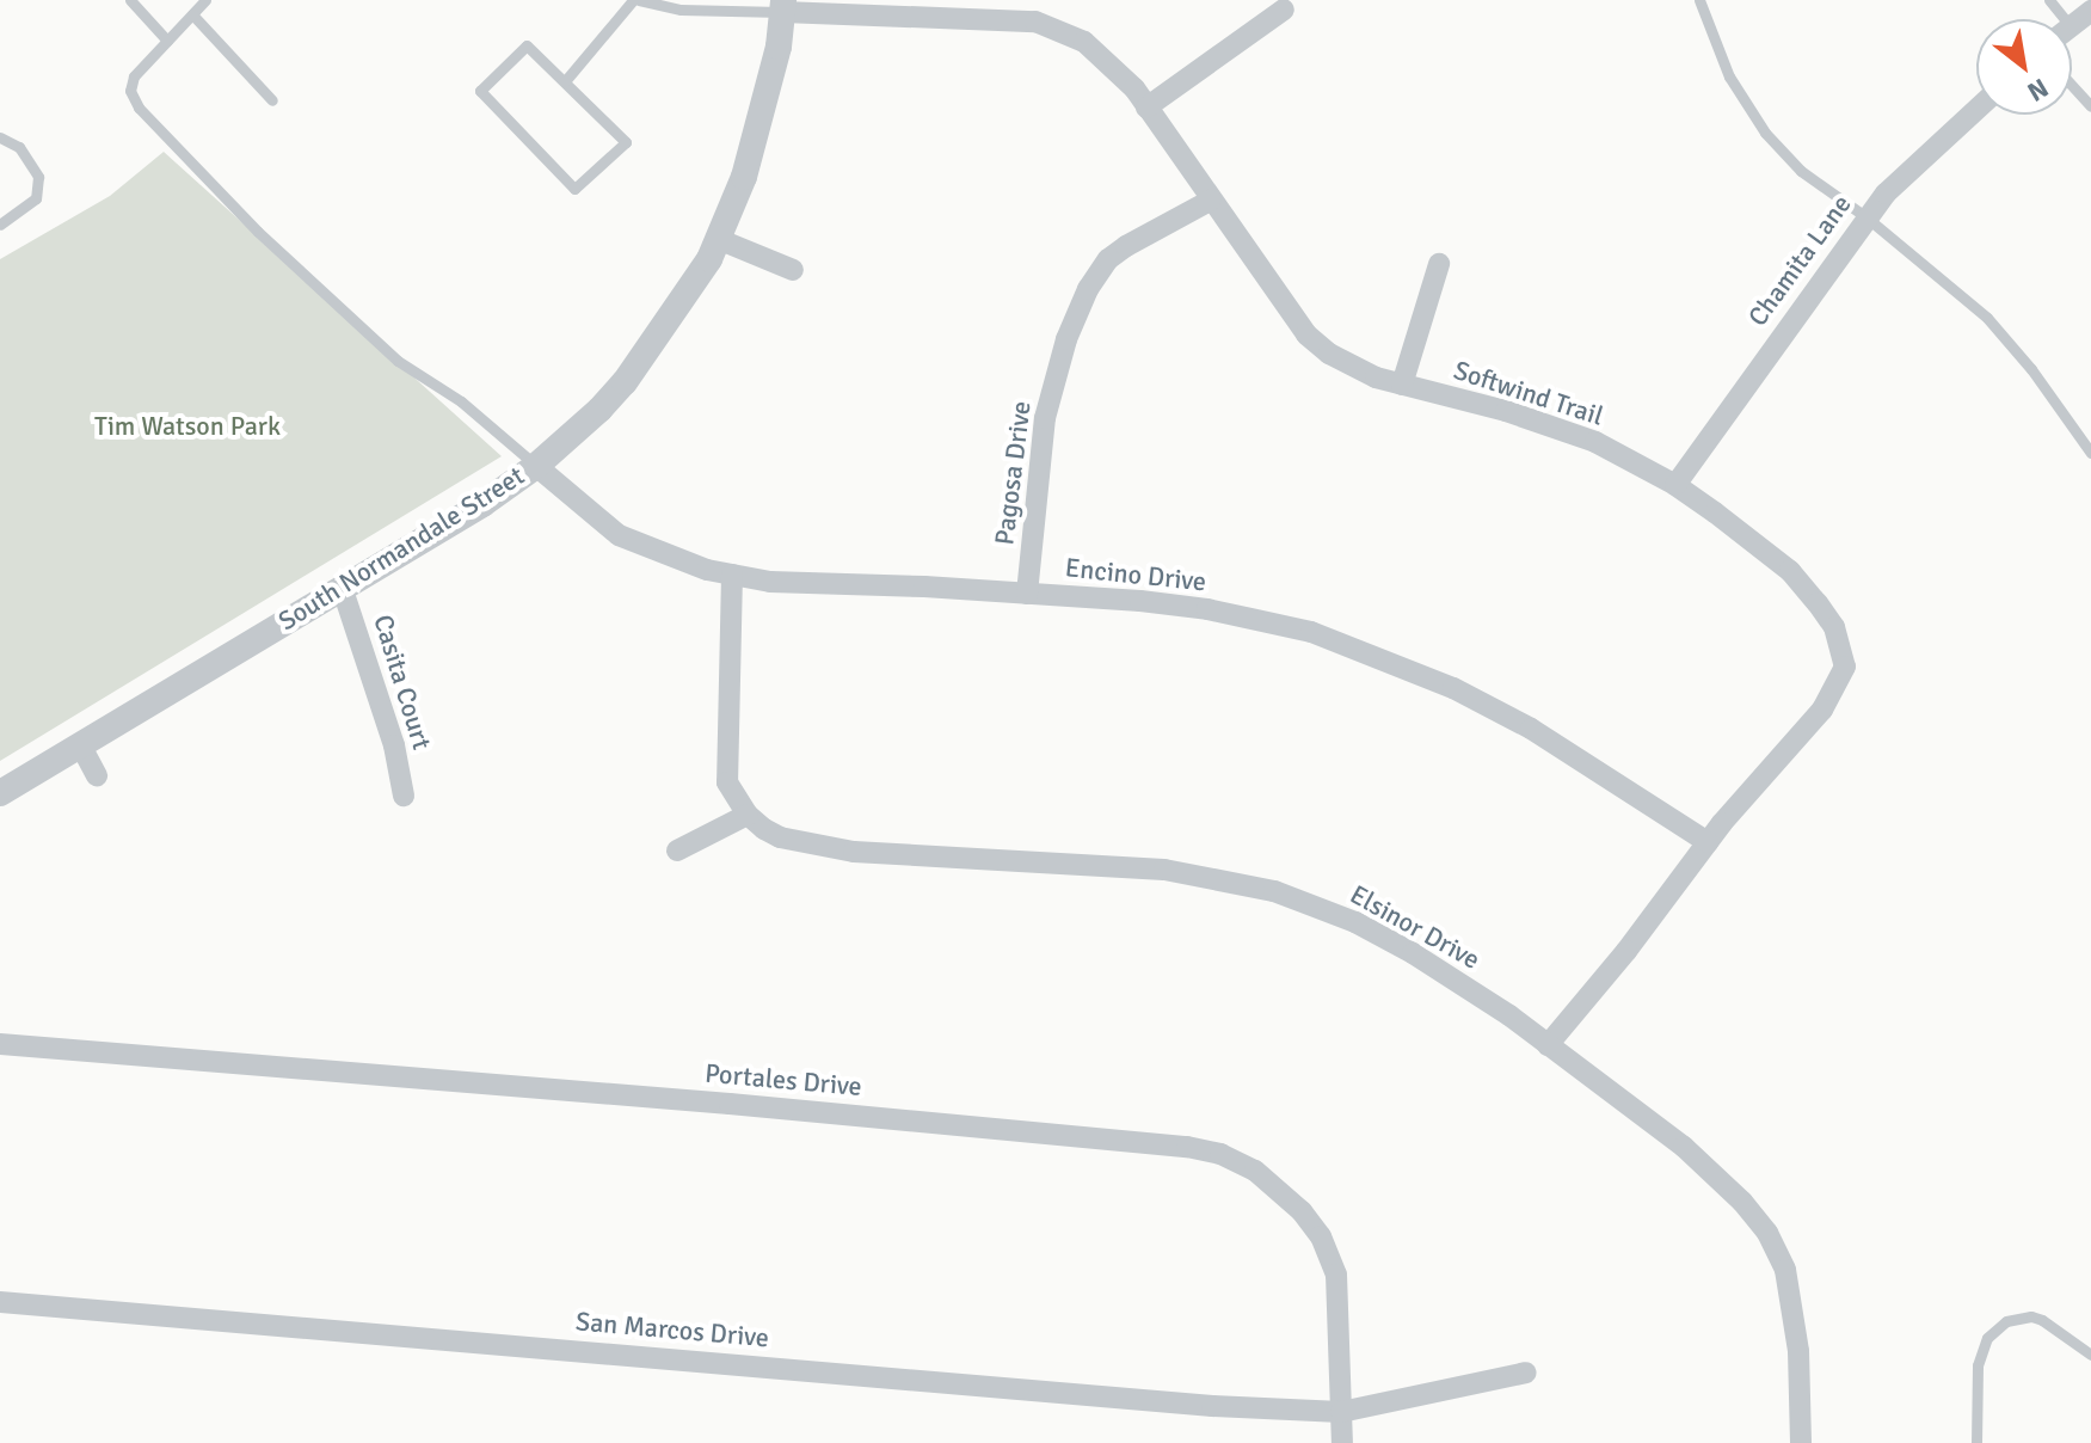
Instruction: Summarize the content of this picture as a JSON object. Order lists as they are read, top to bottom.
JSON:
{
  "streets": {
    "street": [
      "Chamita Lane",
      "Softwind Trail",
      "Pagosa Drive",
      "South Normandale Street",
      "Encino Drive",
      "Casita Court",
      "Elsinor Drive",
      "Portales Drive",
      "San Marcos Drive"
    ]
  },
  "crossings": [
    ["Chamita Lane", "Softwind Trail"],
    ["Softwind Trail", "Pagosa Drive"],
    ["Softwind Trail", "South Normandale Street"],
    ["Softwind Trail", "Encino Drive"],
    ["Softwind Trail", "Elsinor Drive"],
    ["Pagosa Drive", "Encino Drive"],
    ["South Normandale Street", "Encino Drive"],
    ["South Normandale Street", "Casita Court"],
    ["Portales Drive", "San Marcos Drive"]
  ],
  "parks": ["Tim Watson Park"],
  "north": "bottom right"
}
